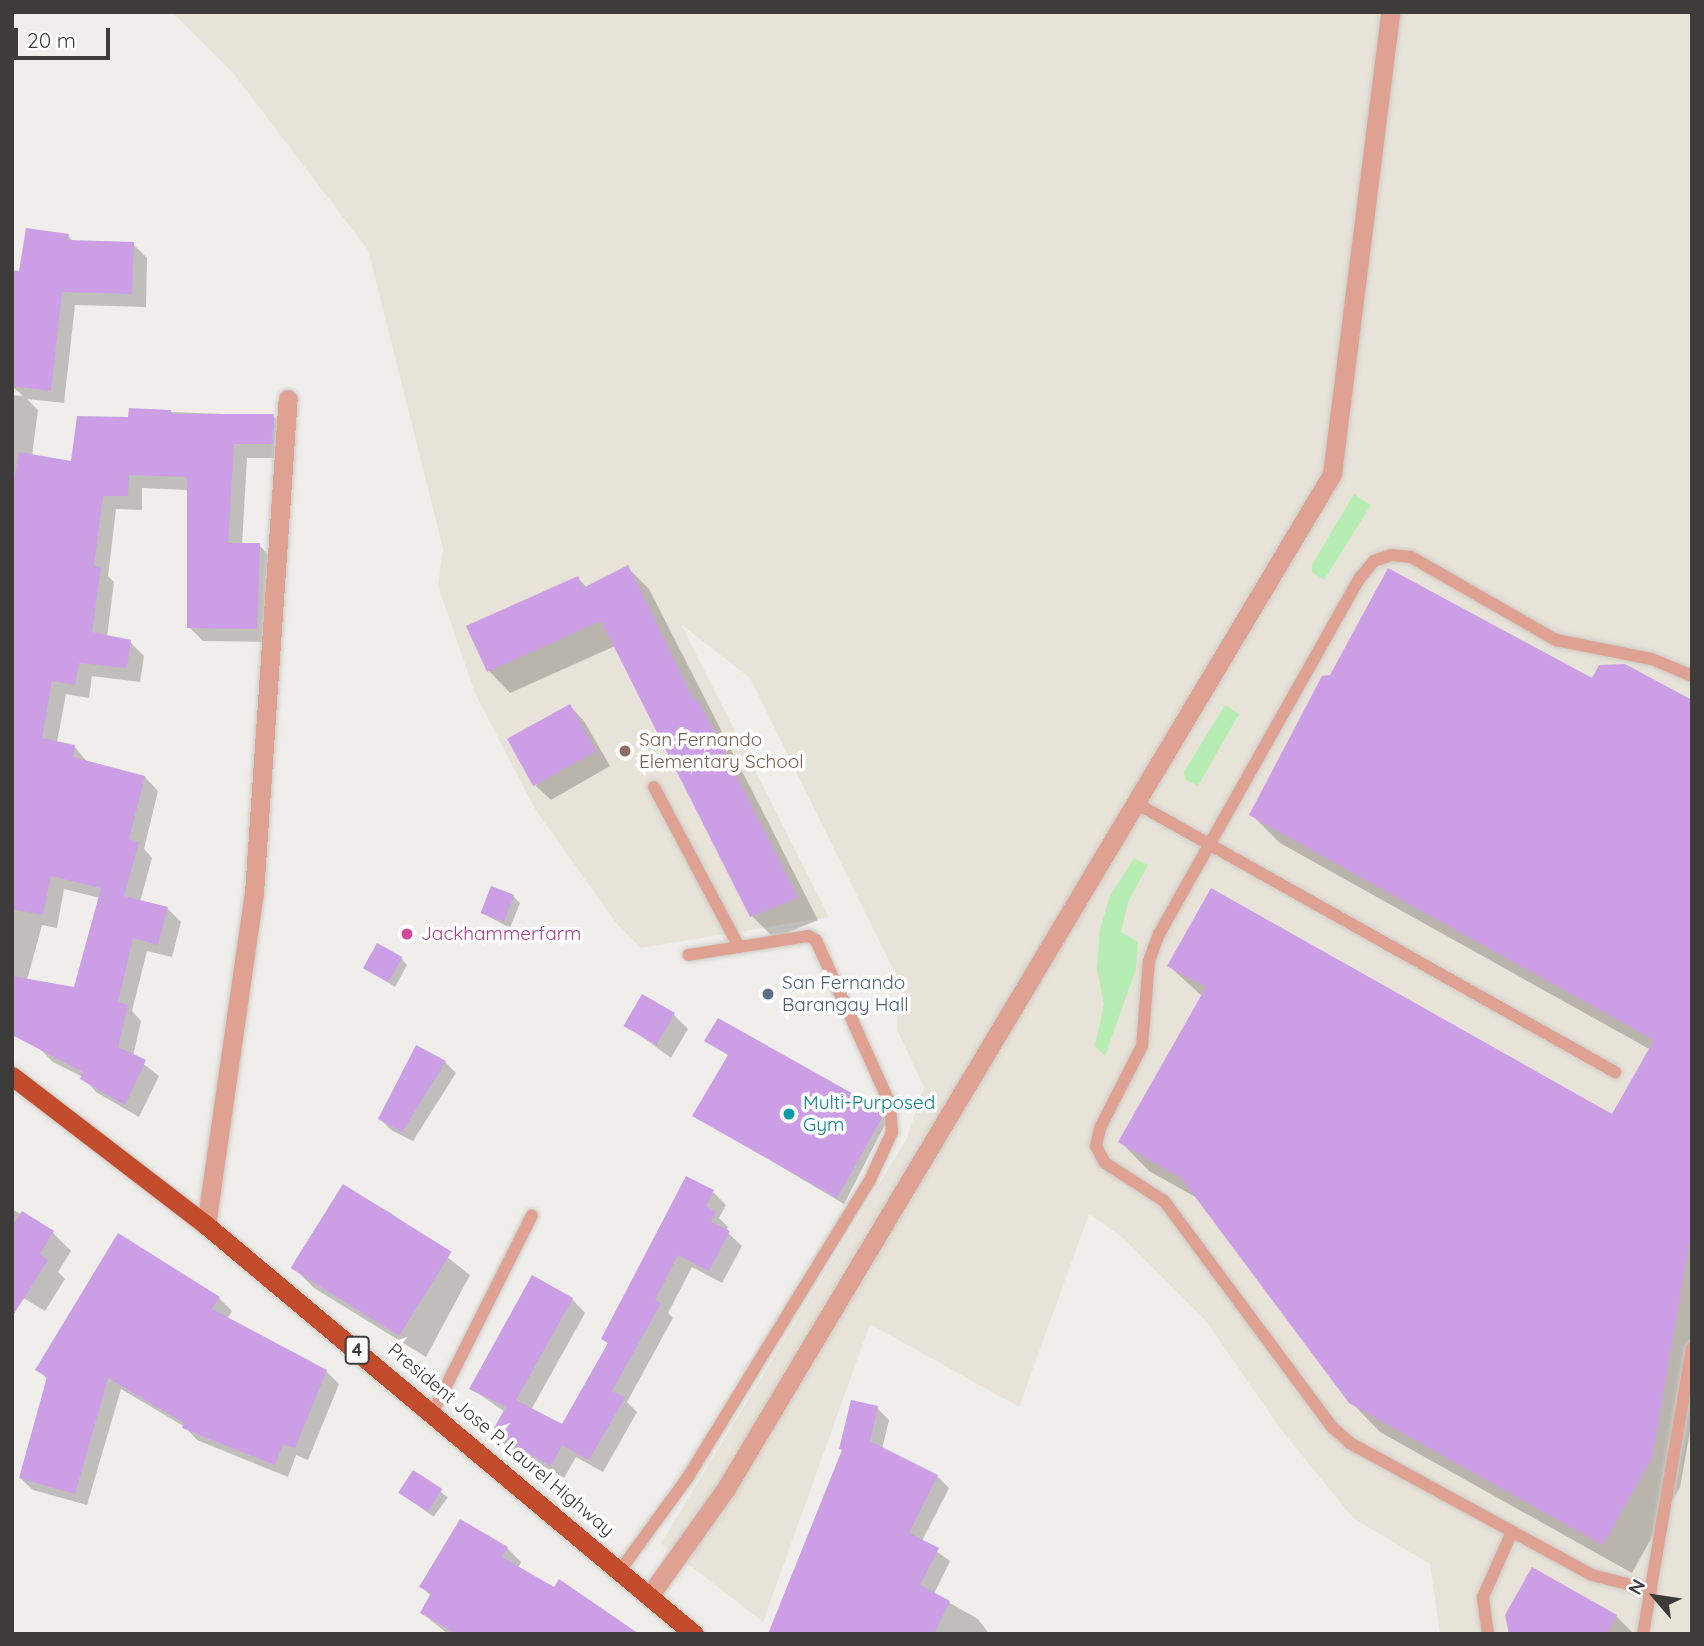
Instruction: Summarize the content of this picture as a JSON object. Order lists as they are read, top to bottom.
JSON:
{
  "streets": {
    "highway": ["4", "President Jose P. Laurel Highway"]
  },
  "places": [
    "San Fernando Elementary School",
    "Jackhammerfarm",
    "San Fernando Barangay Hall",
    "Multi-Purposed Gym"
  ],
  "scale_bar": "20 m",
  "north": "top left"
}
